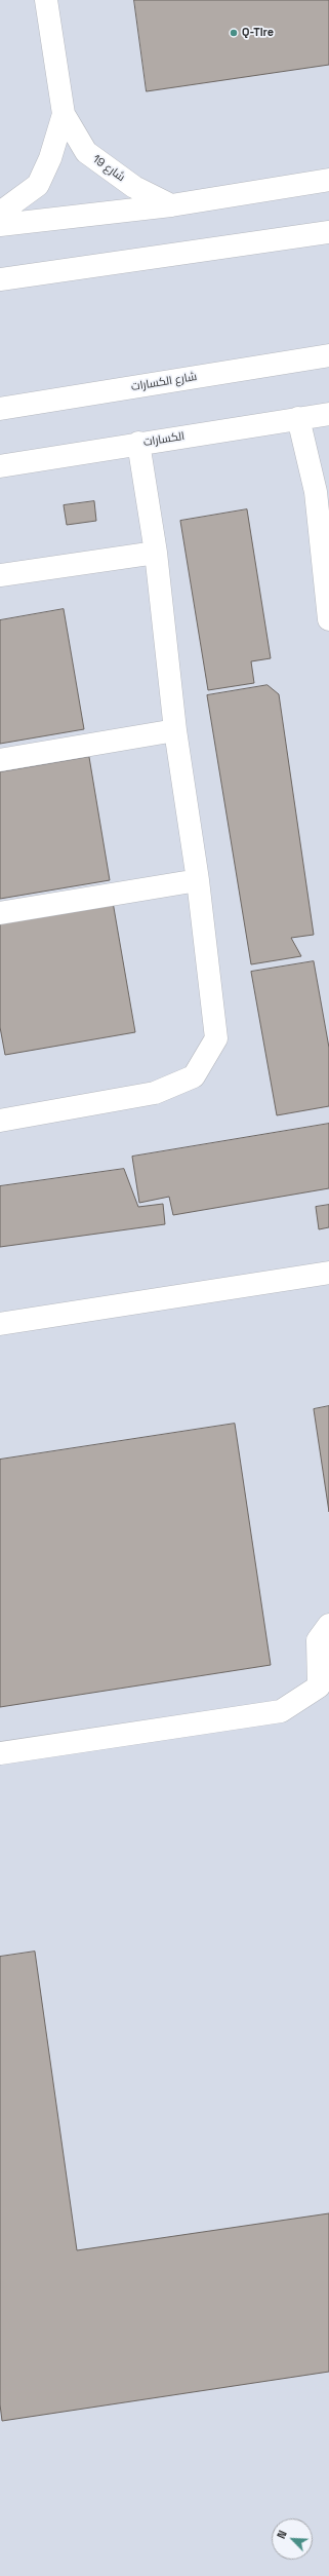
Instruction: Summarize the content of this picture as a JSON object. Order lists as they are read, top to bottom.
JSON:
{
  "streets": {
    "street": ["شارع 19", "شارع الكسارات", "الكسارات"]
  },
  "places": ["Q-Tire"],
  "north": "top left"
}
